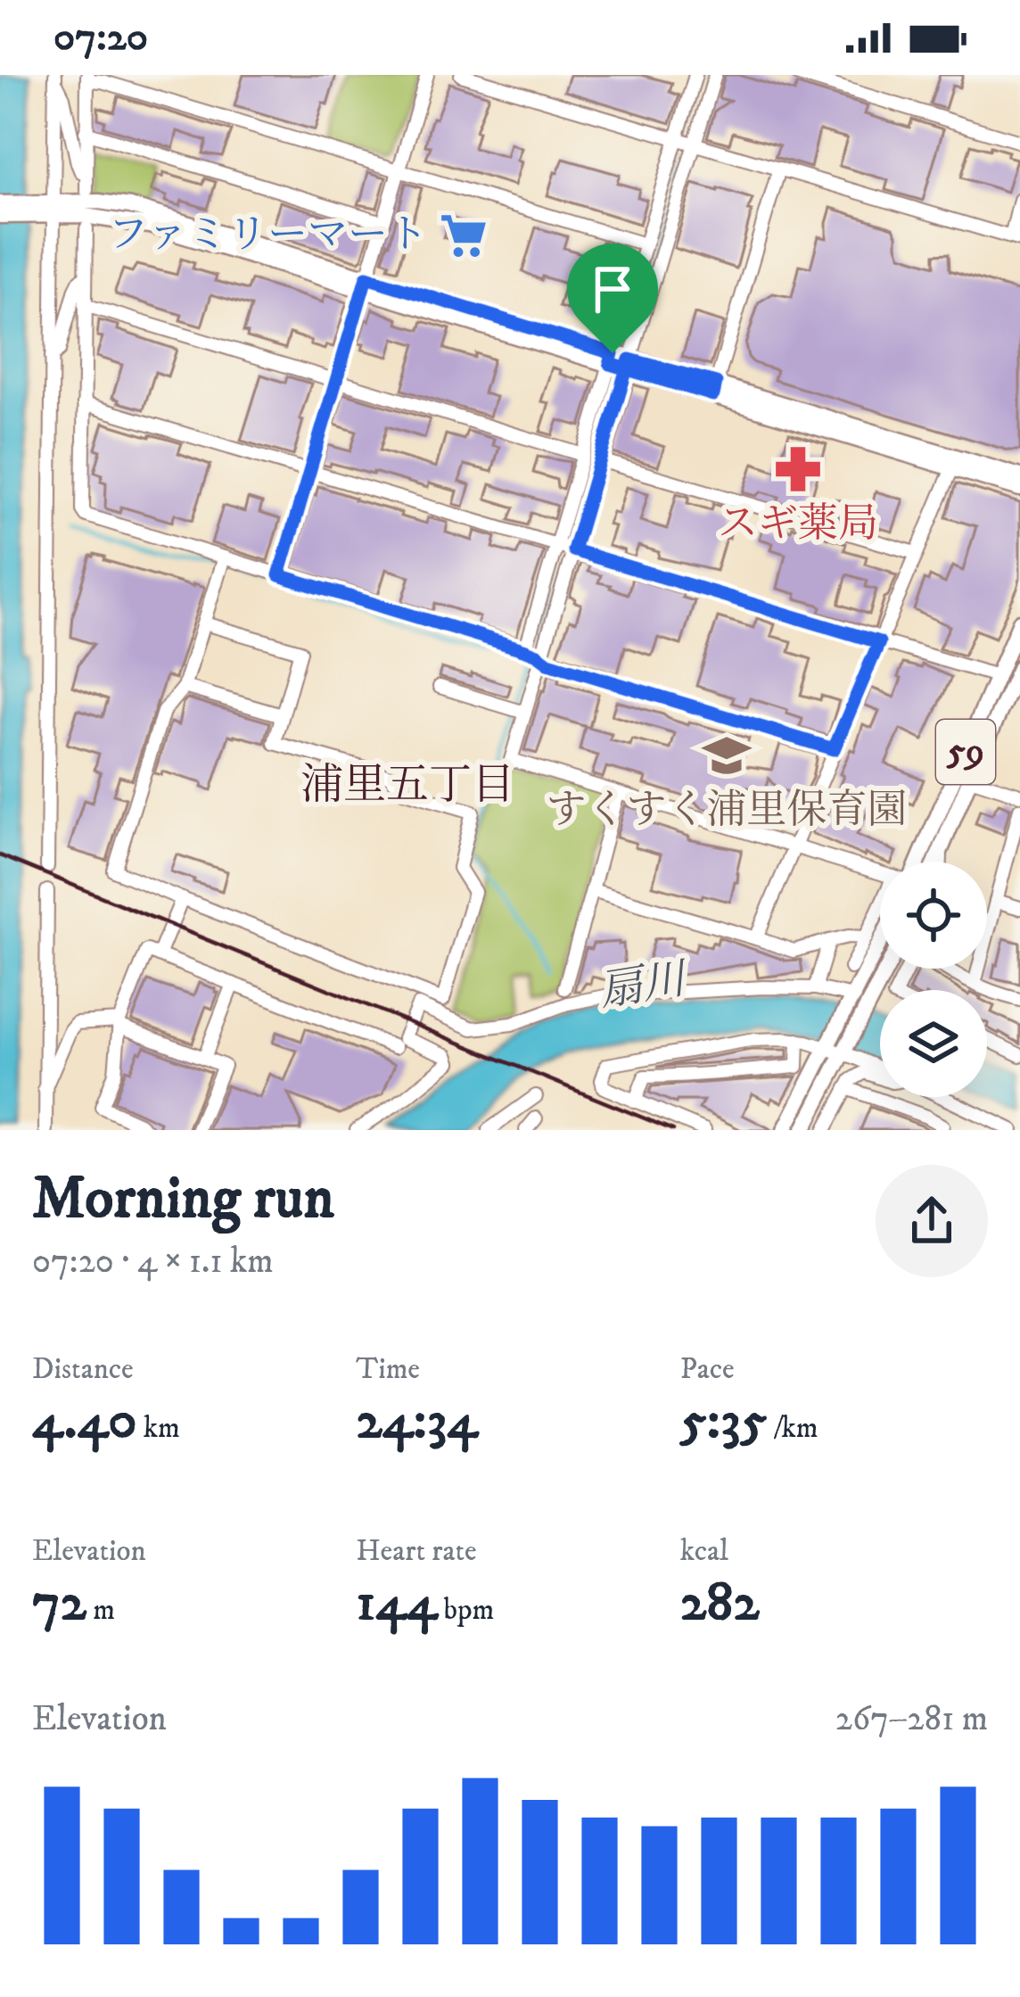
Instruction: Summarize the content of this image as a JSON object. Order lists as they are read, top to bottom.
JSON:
{
  "streets": {
    "main road": ["59"]
  },
  "districts": ["浦里五丁目"],
  "water": ["扇川"],
  "places": {
    "supermarket": ["ファミリーマート"],
    "pharmacy": ["スギ薬局"],
    "school or university": ["すくすく浦里保育園"]
  },
  "page": {
    "status": "07:20",
    "heading": ["Morning run", "07:20 · 4 × 1.1 km"],
    "stats": [
      ["Distance", "4.40 km"],
      ["Time", "24:34"],
      ["Pace", "5:35 /km"],
      ["Elevation", "72 m"],
      ["Heart rate", "144 bpm"],
      ["kcal", "282"]
    ],
    "chart": ["Elevation", "267–281 m"]
  }
}
